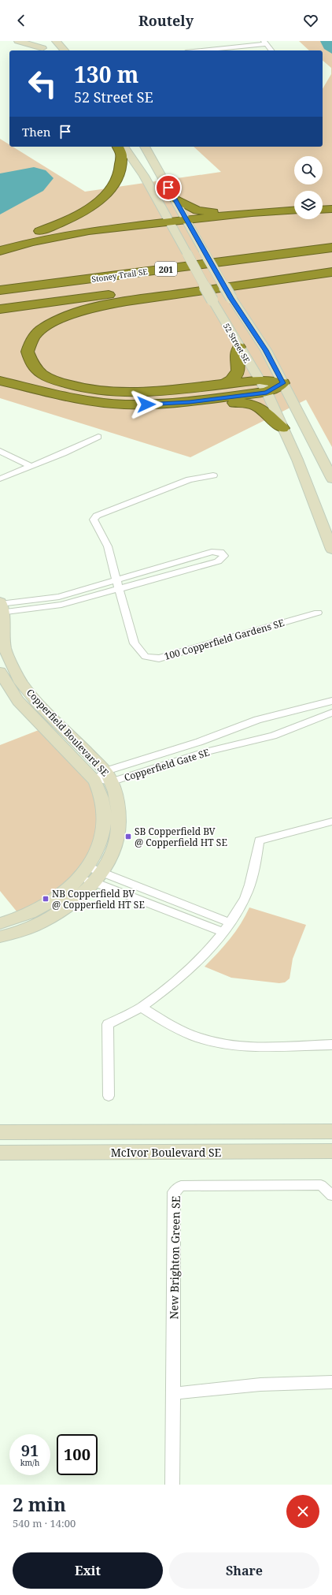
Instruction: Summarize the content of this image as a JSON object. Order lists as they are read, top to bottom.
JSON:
{
  "streets": {
    "highway": ["201", "Stoney Trail SE"],
    "main road": ["52 Street SE", "Copperfield Boulevard SE", "McIvor Boulevard SE"],
    "street": ["100 Copperfield Gardens SE", "Copperfield Gate SE", "New Brighton Green SE"]
  },
  "crossings": [
    ["Copperfield Boulevard SE", "Copperfield Gate SE"]
  ],
  "places": {
    "transit": ["SB Copperfield BV @ Copperfield HT SE", "NB Copperfield BV @ Copperfield HT SE"]
  },
  "page": {
    "header": "Routely",
    "turn": ["130 m", "52 Street SE"],
    "then": "Then",
    "speed": "91 km/h",
    "limit": "100",
    "heading": ["2 min", "540 m · 14:00"],
    "buttons": ["Exit", "Share"]
  }
}
